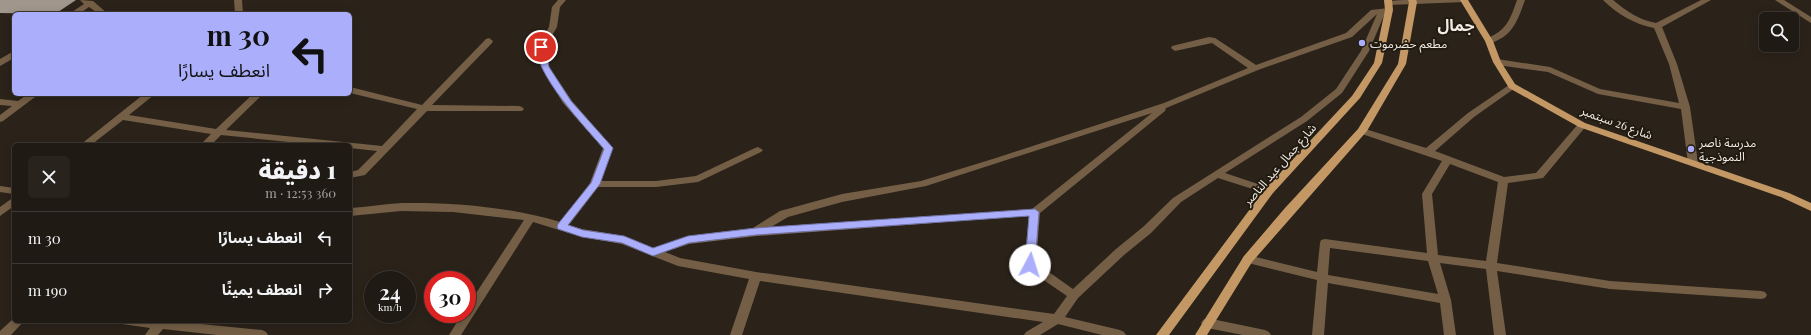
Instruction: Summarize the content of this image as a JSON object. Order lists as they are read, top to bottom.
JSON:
{
  "streets": {
    "main road": ["شارع 26 سبتمبر", "شارع جمال عبد الناصر"]
  },
  "districts": ["جمال"],
  "places": ["مطعم حضرموت", "مدرسة ناصر النموذجية"],
  "page": {
    "turn": ["30 m", "انعطف يسارًا"],
    "heading": ["1 دقيقة", "360 m · 12:53"],
    "list": [
      {
        "name": "انعطف يسارًا",
        "value": "30 m"
      },
      {
        "name": "انعطف يمينًا",
        "value": "190 m"
      }
    ],
    "speed": "24 km/h",
    "limit": "30"
  }
}
